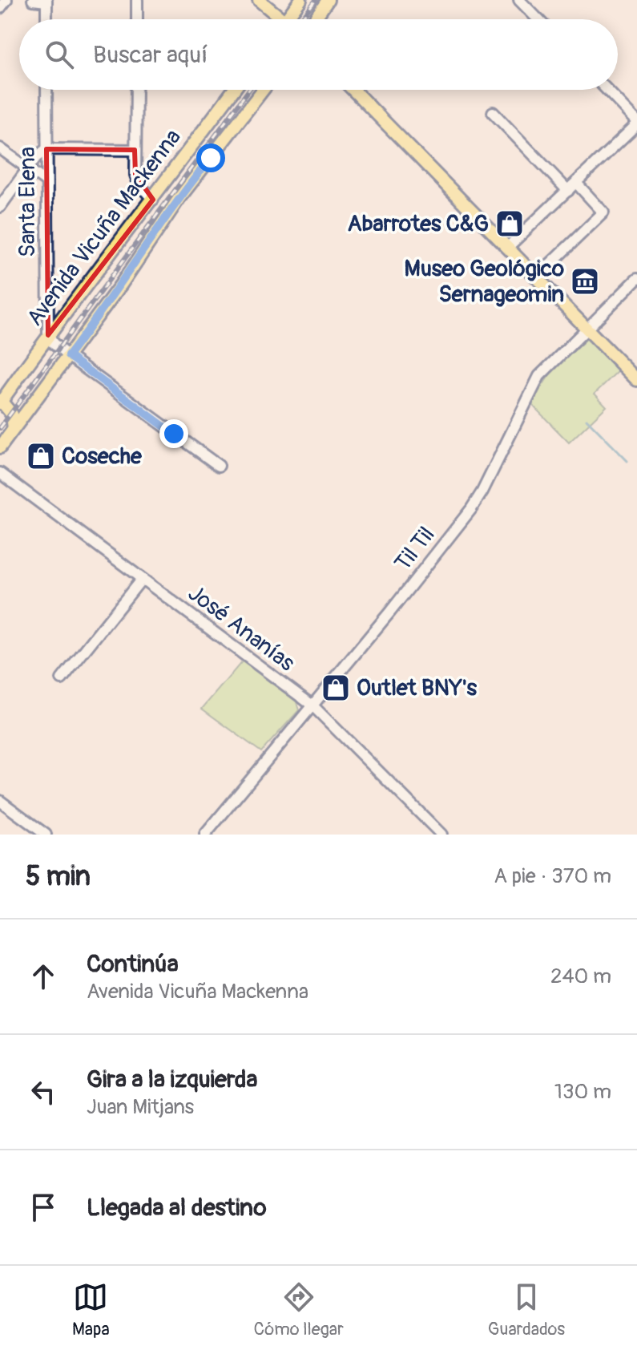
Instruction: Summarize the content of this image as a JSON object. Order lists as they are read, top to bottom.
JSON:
{
  "streets": {
    "main road": ["Avenida Vicuña Mackenna"],
    "street": ["Santa Elena", "Til Til", "José Ananías"]
  },
  "crossings": [
    ["Santa Elena", "Avenida Vicuña Mackenna"],
    ["Til Til", "José Ananías"]
  ],
  "places": {
    "shop": ["Abarrotes C&G", "Coseche", "Outlet BNY's"],
    "museum": ["Museo Geológico Sernageomin"]
  },
  "page": {
    "search": "Buscar aquí",
    "heading": ["5 min", "A pie · 370 m"],
    "list": [
      ["Continúa", "Avenida Vicuña Mackenna", "240 m"],
      ["Gira a la izquierda", "Juan Mitjans", "130 m"],
      "Llegada al destino"
    ],
    "nav": ["Mapa", "Cómo llegar", "Guardados"]
  }
}
